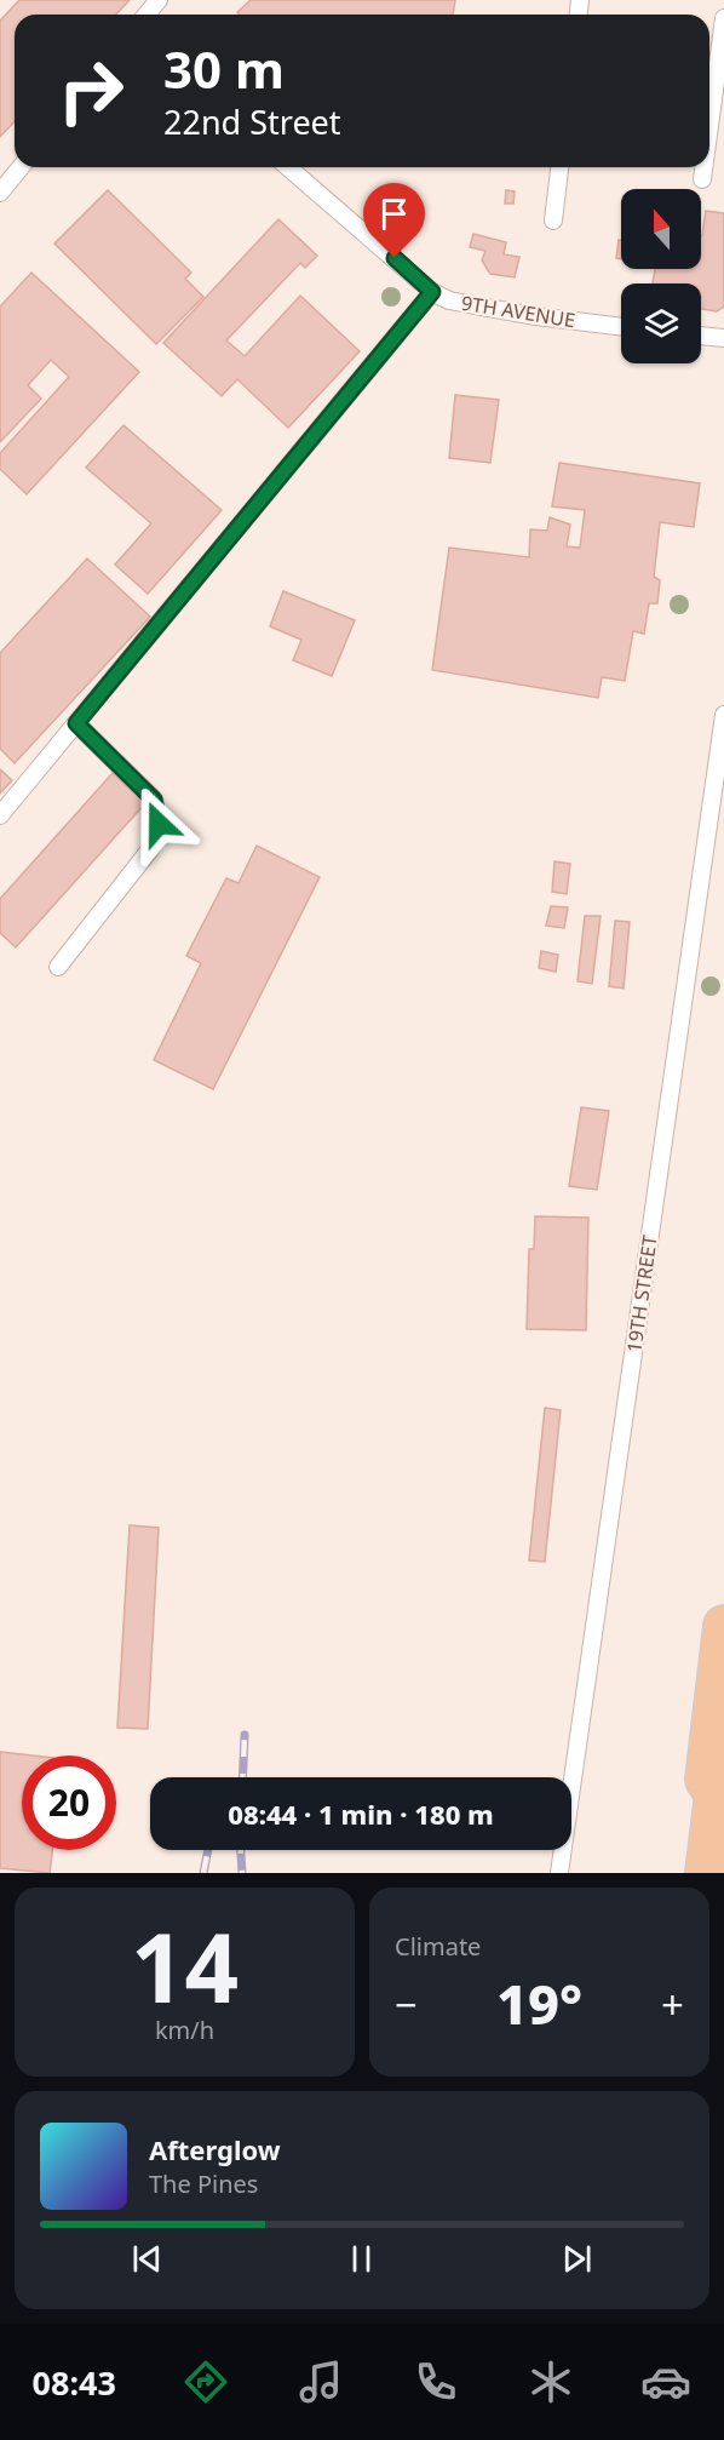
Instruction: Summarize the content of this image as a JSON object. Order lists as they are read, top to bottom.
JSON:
{
  "streets": {
    "lane": ["9TH AVENUE", "19TH STREET"]
  },
  "north": "top",
  "page": {
    "turn": ["30 m", "22nd Street"],
    "limit": "20",
    "trip": "08:44 · 1 min · 180 m",
    "tile": [
      ["14", "km/h"],
      "Climate"
    ],
    "heat": ["−", "19°", "+"],
    "song": ["Afterglow", "The Pines"],
    "tabs": "08:43"
  }
}
